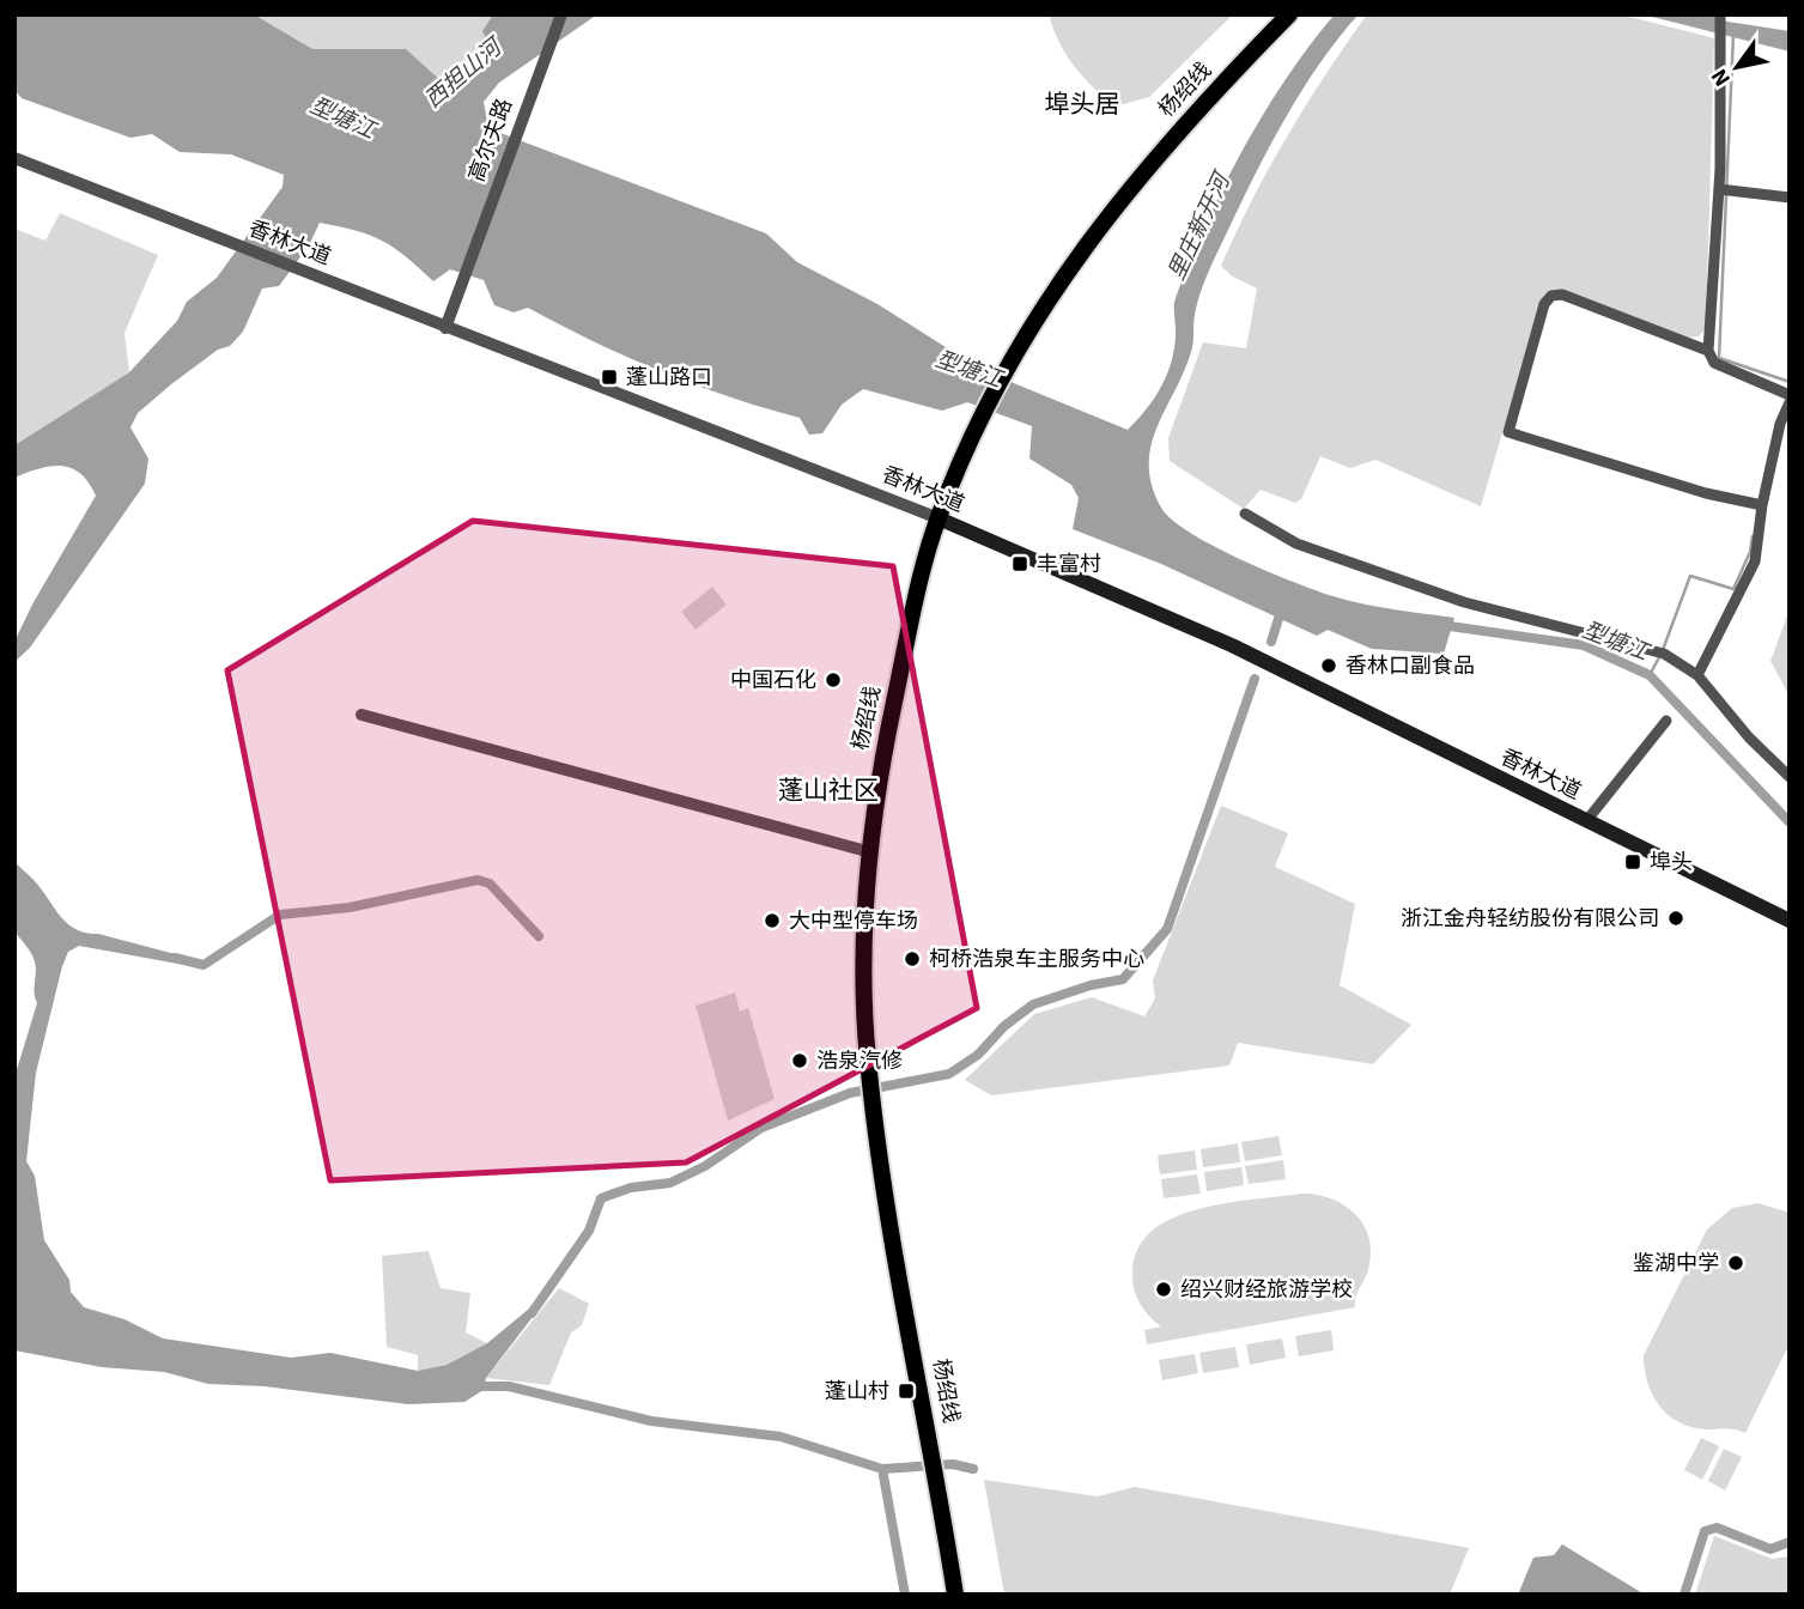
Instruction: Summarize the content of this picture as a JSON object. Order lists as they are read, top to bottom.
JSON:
{
  "streets": {
    "main road": ["杨绍线", "香林大道"],
    "street": ["高尔夫路"]
  },
  "crossings": [
    ["杨绍线", "香林大道"],
    ["高尔夫路", "香林大道"]
  ],
  "districts": ["埠头居", "蓬山社区"],
  "water": ["西担山河", "型塘江", "里庄新开河"],
  "places": {
    "transit": [
      "蓬山路口",
      "丰富村",
      "埠头",
      "蓬山村"
    ],
    "other": [
      "香林口副食品",
      "中国石化",
      "浙江金舟轻纺股份有限公司",
      "大中型停车场",
      "柯桥浩泉车主服务中心",
      "浩泉汽修",
      "鉴湖中学",
      "绍兴财经旅游学校"
    ]
  },
  "north": "bottom left"
}
